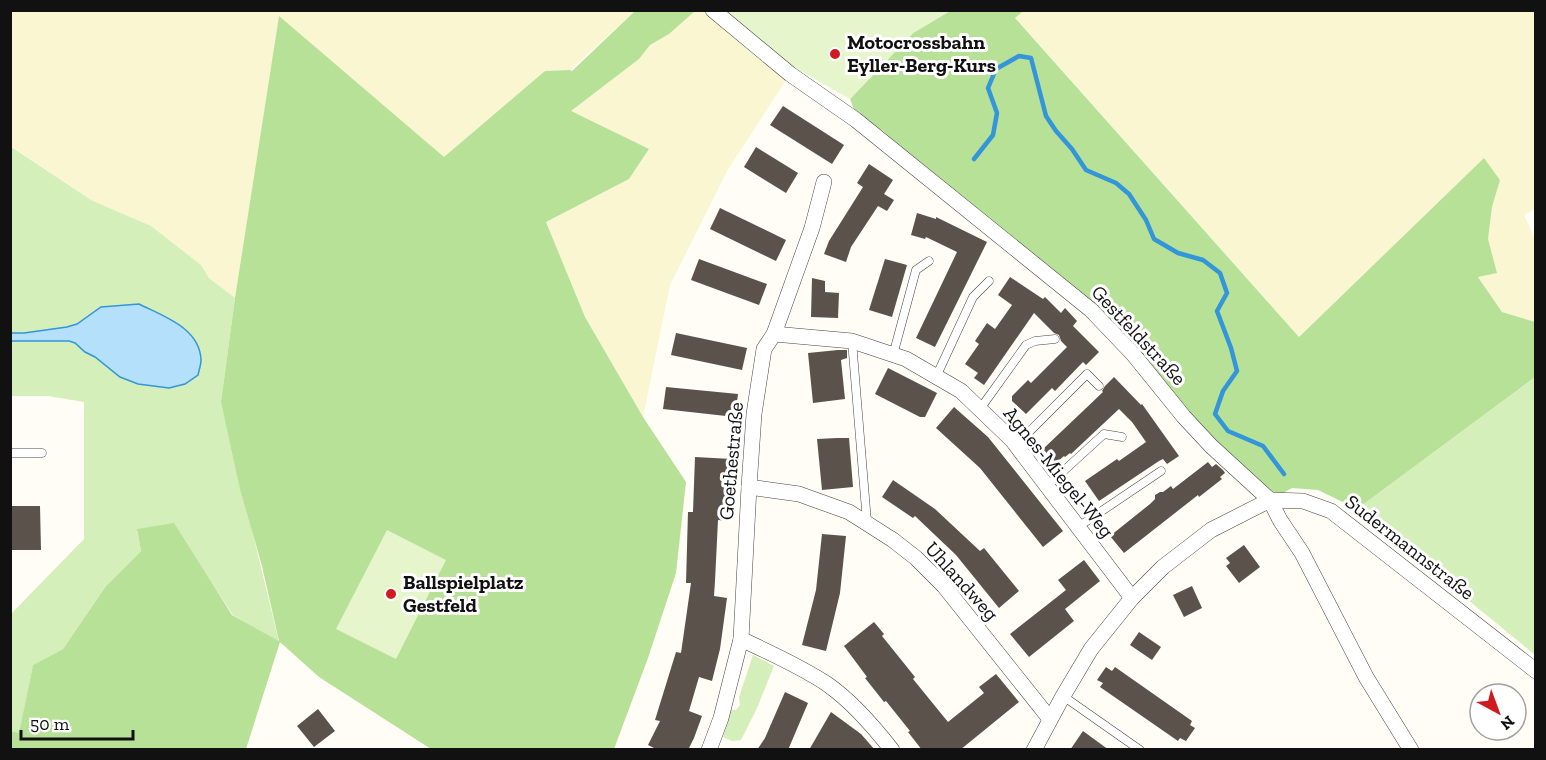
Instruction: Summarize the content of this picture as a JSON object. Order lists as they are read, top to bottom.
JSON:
{
  "streets": {
    "street": [
      "Gestfeldstraße",
      "Goethestraße",
      "Agnes-Miegel-Weg",
      "Sudermannstraße",
      "Uhlandweg"
    ]
  },
  "crossings": [
    ["Gestfeldstraße", "Sudermannstraße"],
    ["Goethestraße", "Agnes-Miegel-Weg"],
    ["Goethestraße", "Uhlandweg"],
    ["Agnes-Miegel-Weg", "Sudermannstraße"],
    ["Sudermannstraße", "Uhlandweg"]
  ],
  "places": ["Motocrossbahn Eyller-Berg-Kurs", "Ballspielplatz Gestfeld"],
  "scale_bar": "50 m",
  "north": "bottom right"
}
